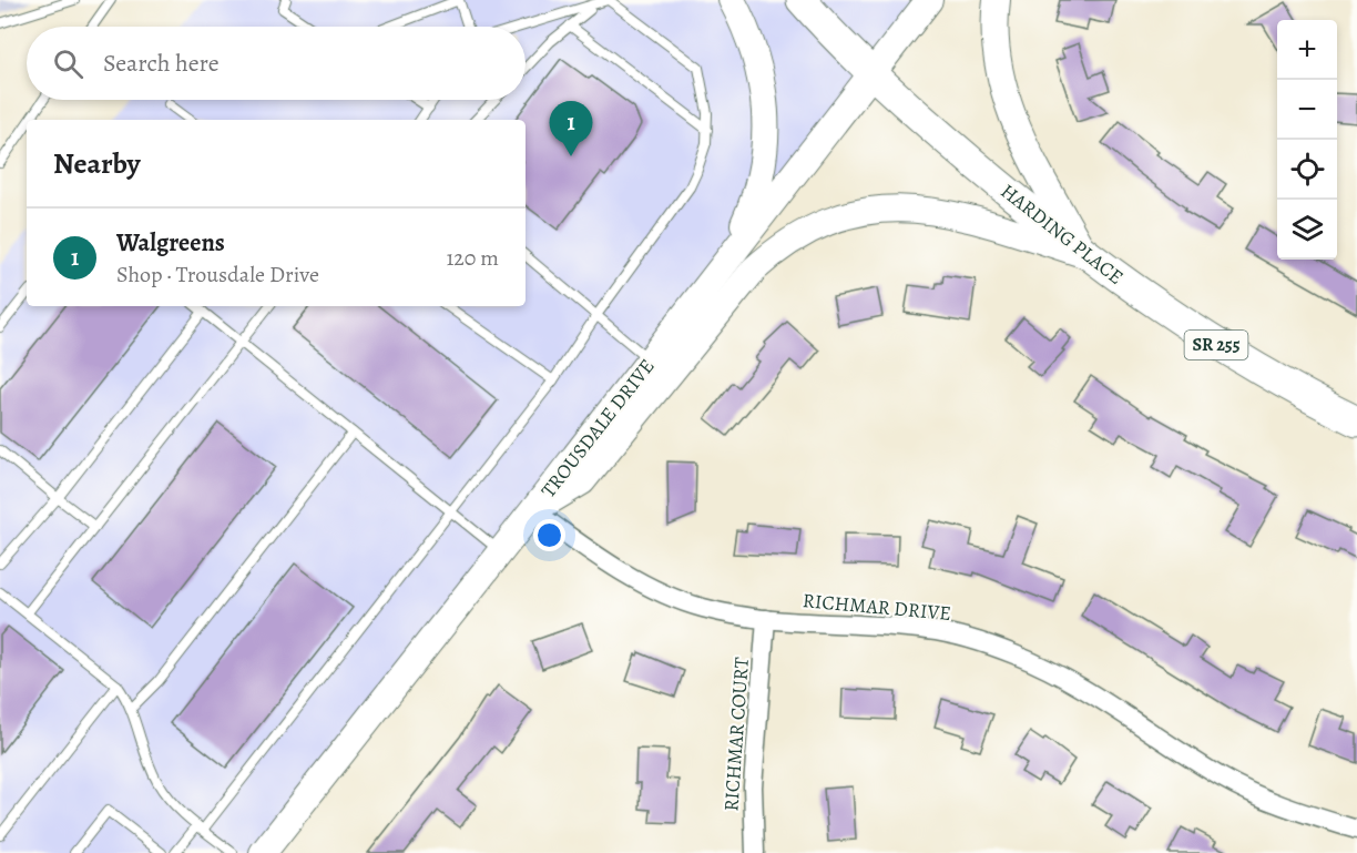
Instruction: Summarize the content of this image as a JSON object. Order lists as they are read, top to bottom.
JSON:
{
  "streets": {
    "main road": ["HARDING PLACE", "SR 255"],
    "street": ["TROUSDALE DRIVE", "RICHMAR DRIVE", "RICHMAR COURT"]
  },
  "crossings": [
    ["HARDING PLACE", "TROUSDALE DRIVE"],
    ["TROUSDALE DRIVE", "RICHMAR DRIVE"],
    ["RICHMAR DRIVE", "RICHMAR COURT"]
  ],
  "page": {
    "map_buttons": ["+", "−"],
    "search": "Search here",
    "pins": "1",
    "heading": "Nearby",
    "list": [
      {
        "mark": "1",
        "name": "Walgreens",
        "note": "Shop · Trousdale Drive",
        "value": "120 m"
      }
    ]
  }
}
